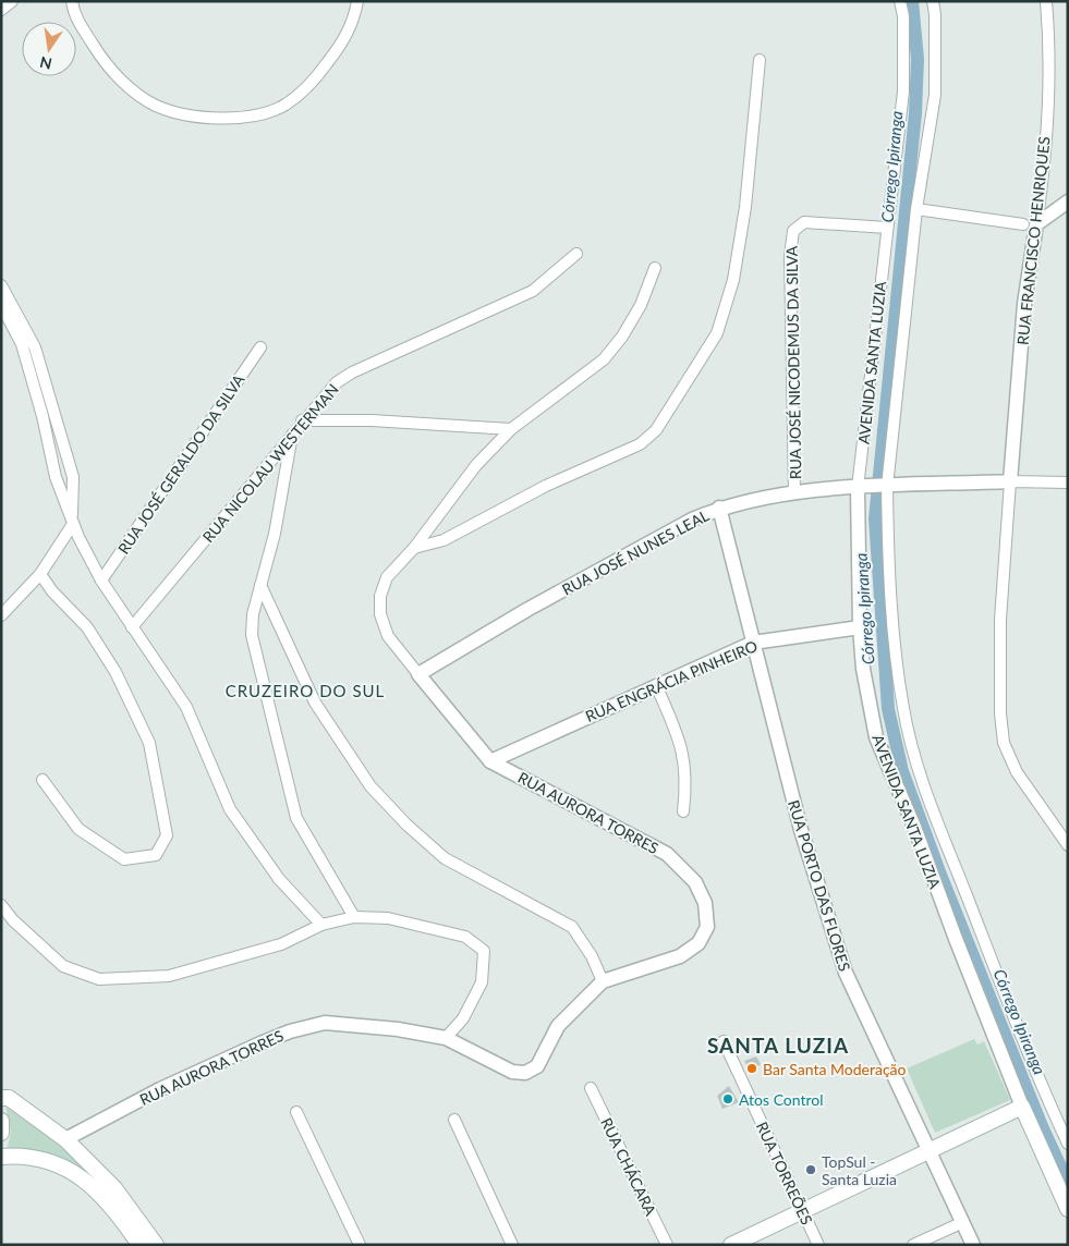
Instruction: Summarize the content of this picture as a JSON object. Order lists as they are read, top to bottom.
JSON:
{
  "streets": {
    "main road": ["AVENIDA SANTA LUZIA"],
    "street": [
      "RUA FRANCISCO HENRIQUES",
      "RUA JOSÉ NICODEMUS DA SILVA",
      "RUA NICOLAU WESTERMAN",
      "RUA JOSÉ GERALDO DA SILVA",
      "RUA JOSÉ NUNES LEAL",
      "RUA ENGRÁCIA PINHEIRO",
      "RUA AURORA TORRES",
      "RUA PORTO DAS FLORES",
      "RUA CHÁCARA",
      "RUA TORREÕES"
    ]
  },
  "crossings": [
    ["RUA FRANCISCO HENRIQUES", "RUA JOSÉ NUNES LEAL"],
    ["RUA JOSÉ NICODEMUS DA SILVA", "AVENIDA SANTA LUZIA"],
    ["RUA JOSÉ NICODEMUS DA SILVA", "RUA JOSÉ NUNES LEAL"],
    ["AVENIDA SANTA LUZIA", "RUA JOSÉ NUNES LEAL"],
    ["AVENIDA SANTA LUZIA", "RUA ENGRÁCIA PINHEIRO"],
    ["RUA JOSÉ NUNES LEAL", "RUA AURORA TORRES"],
    ["RUA JOSÉ NUNES LEAL", "RUA PORTO DAS FLORES"],
    ["RUA ENGRÁCIA PINHEIRO", "RUA AURORA TORRES"],
    ["RUA ENGRÁCIA PINHEIRO", "RUA PORTO DAS FLORES"]
  ],
  "districts": ["CRUZEIRO DO SUL", "SANTA LUZIA"],
  "water": ["Córrego Ipiranga"],
  "places": ["Bar Santa Moderação", "Atos Control", "TopSul - Santa Luzia"],
  "north": "bottom"
}
